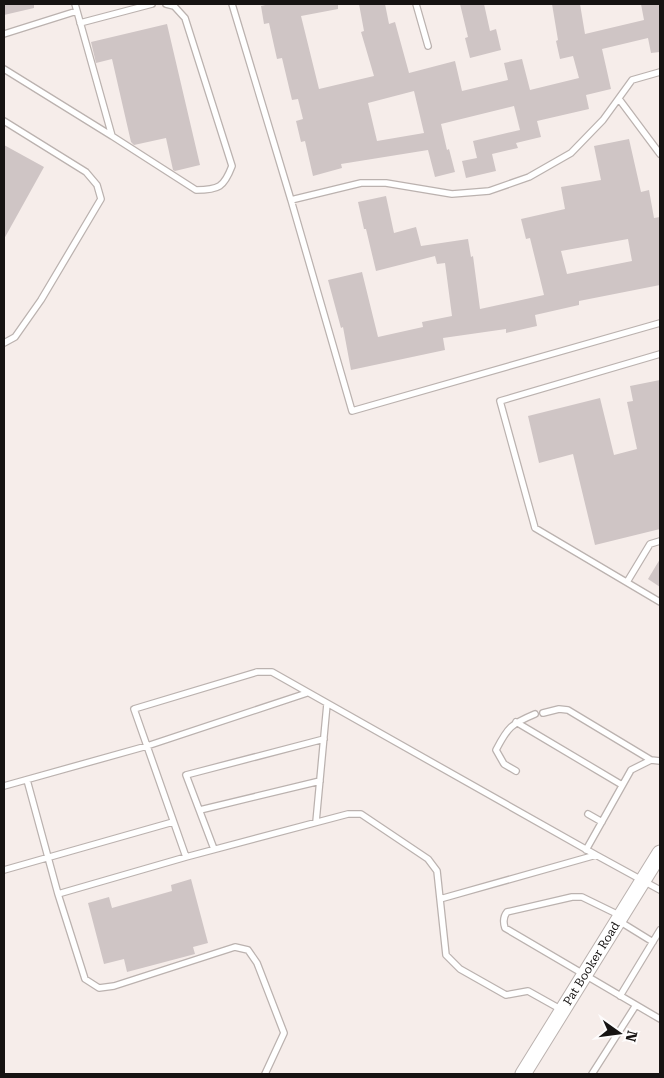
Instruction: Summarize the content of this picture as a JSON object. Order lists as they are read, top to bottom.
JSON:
{
  "streets": {
    "main road": ["Pat Booker Road"]
  },
  "north": "right"
}
